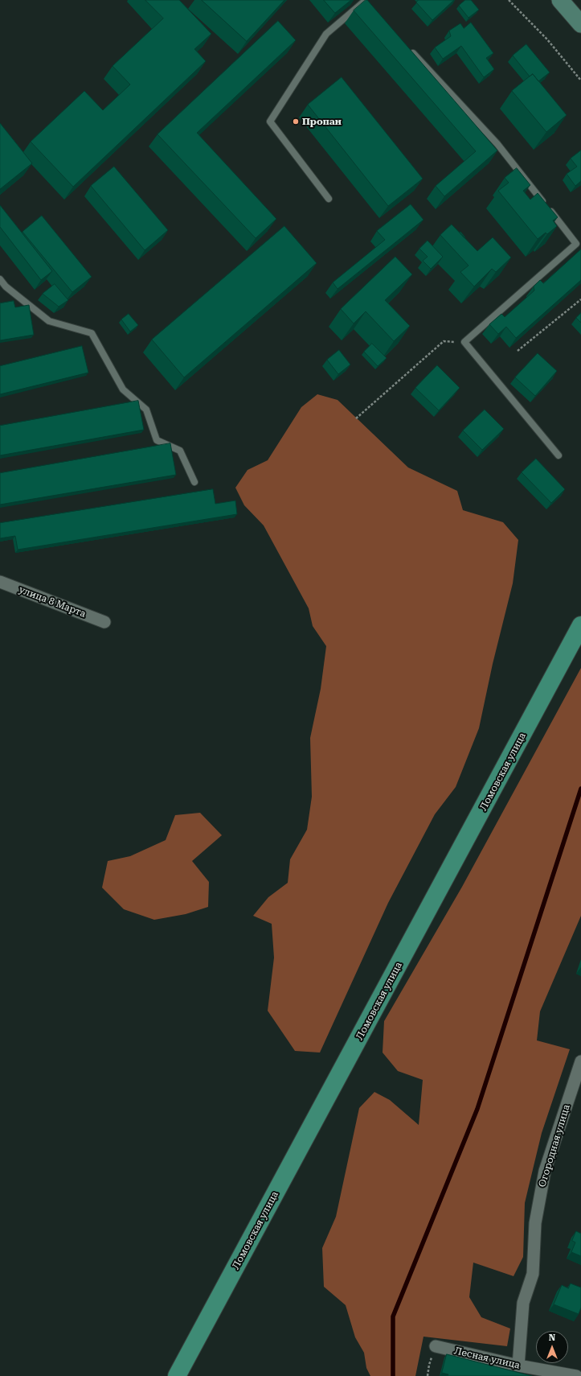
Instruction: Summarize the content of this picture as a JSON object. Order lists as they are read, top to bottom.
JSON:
{
  "streets": {
    "main road": ["Ломовская улица"],
    "street": ["улица 8 Марта", "Огородная улица", "Лесная улица"]
  },
  "crossings": [
    ["Огородная улица", "Лесная улица"]
  ],
  "places": ["Пропан"],
  "north": "top"
}
